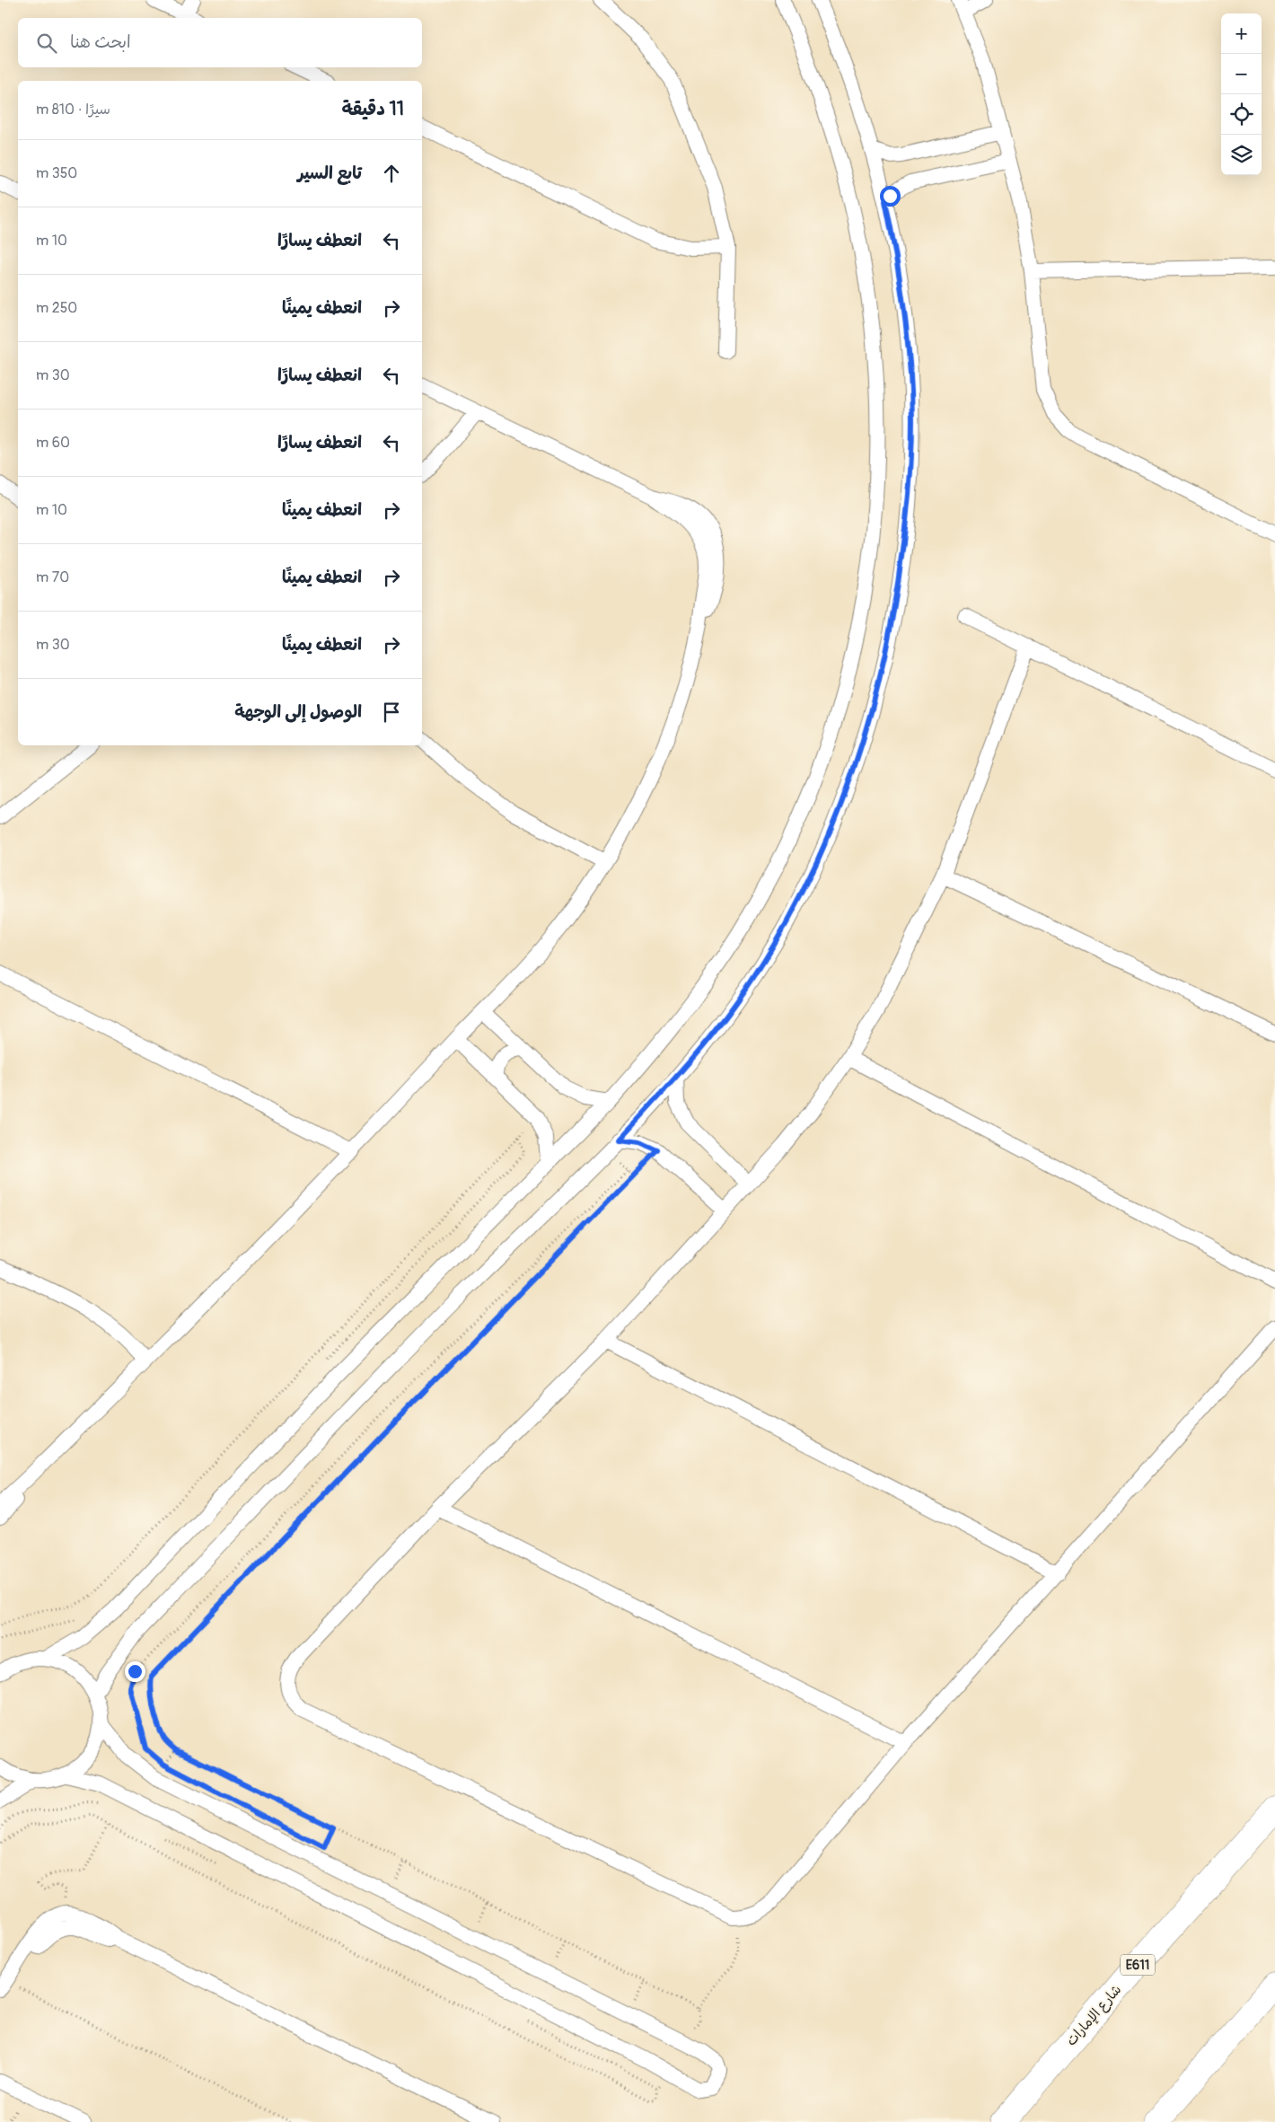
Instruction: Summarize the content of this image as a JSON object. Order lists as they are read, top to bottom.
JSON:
{
  "streets": {
    "highway": ["E611", "شارع الإمارات"]
  },
  "page": {
    "map_buttons": ["+", "−"],
    "search": "ابحث هنا",
    "heading": ["11 دقيقة", "سيرًا · 810 m"],
    "list": [
      ["تابع السير", "350 m"],
      ["انعطف يسارًا", "10 m"],
      ["انعطف يمينًا", "250 m"],
      ["انعطف يسارًا", "30 m"],
      ["انعطف يسارًا", "60 m"],
      ["انعطف يمينًا", "10 m"],
      ["انعطف يمينًا", "70 m"],
      ["انعطف يمينًا", "30 m"],
      "الوصول إلى الوجهة"
    ]
  }
}
